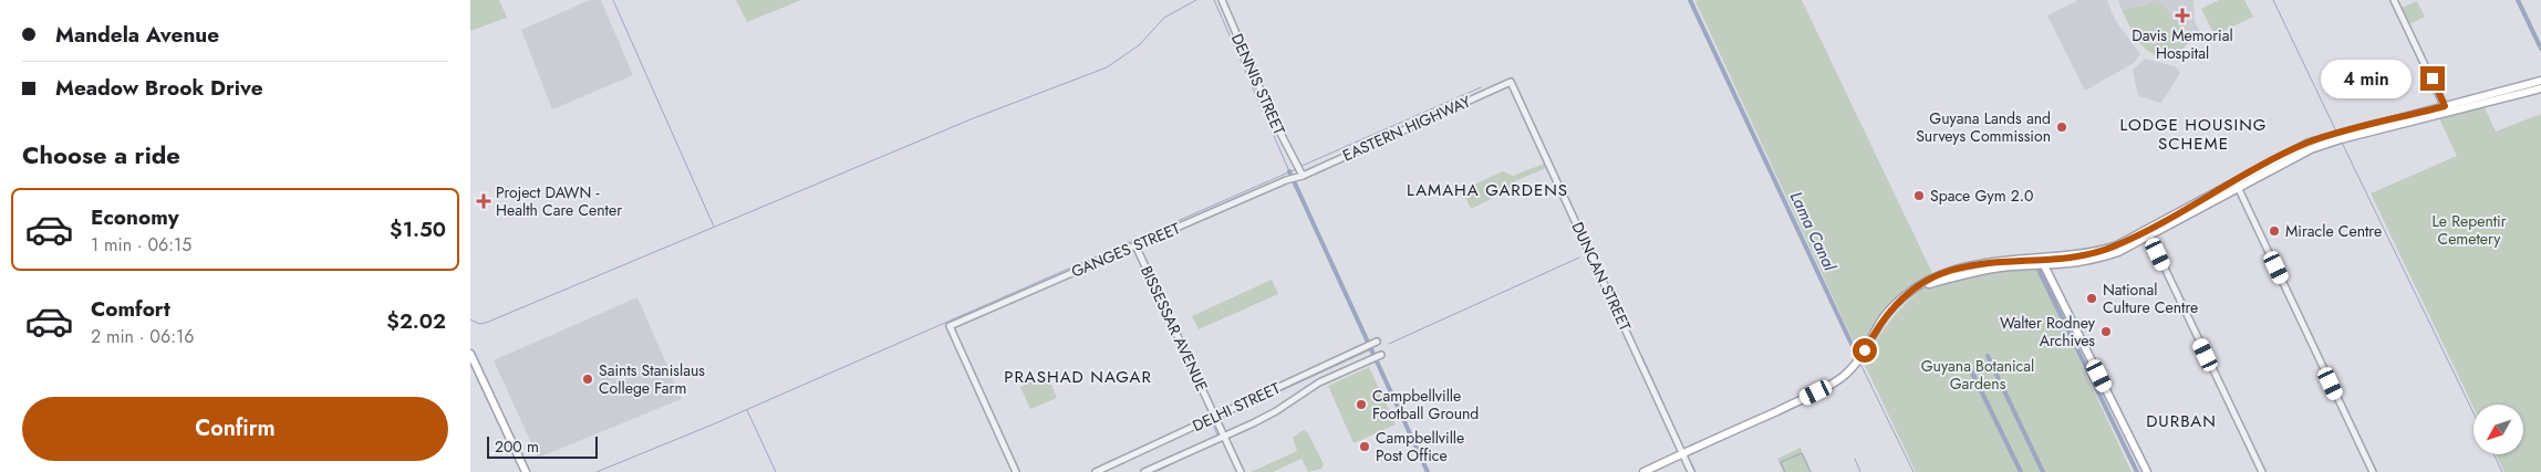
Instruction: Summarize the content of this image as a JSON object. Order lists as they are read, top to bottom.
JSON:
{
  "streets": {
    "street": [
      "DENNIS STREET",
      "EASTERN HIGHWAY",
      "GANGES STREET",
      "DUNCAN STREET",
      "BISSESSAR AVENUE",
      "DELHI STREET"
    ]
  },
  "crossings": [
    ["DENNIS STREET", "EASTERN HIGHWAY"],
    ["DENNIS STREET", "GANGES STREET"],
    ["EASTERN HIGHWAY", "GANGES STREET"],
    ["EASTERN HIGHWAY", "DUNCAN STREET"],
    ["GANGES STREET", "BISSESSAR AVENUE"],
    ["BISSESSAR AVENUE", "DELHI STREET"]
  ],
  "districts": [
    "LODGE HOUSING SCHEME",
    "LAMAHA GARDENS",
    "PRASHAD NAGAR",
    "DURBAN"
  ],
  "water": ["Lama Canal"],
  "parks": ["Le Repentir Cemetery", "Guyana Botanical Gardens"],
  "places": {
    "health": ["Davis Memorial Hospital", "Project DAWN - Health Care Center"],
    "other": [
      "Guyana Lands and Surveys Commission",
      "Space Gym 2.0",
      "Miracle Centre",
      "National Culture Centre",
      "Walter Rodney Archives",
      "Saints Stanislaus College Farm",
      "Campbellville Football Ground",
      "Campbellville Post Office"
    ]
  },
  "scale_bar": "200 m",
  "north": "bottom left",
  "page": {
    "banner": ["Mandela Avenue", "Meadow Brook Drive"],
    "bubble": "4 min",
    "heading": "Choose a ride",
    "list": [
      {
        "name": "Economy",
        "note": "1 min · 06:15",
        "value": "$1.50"
      },
      {
        "name": "Comfort",
        "note": "2 min · 06:16",
        "value": "$2.02"
      }
    ],
    "buttons": "Confirm",
    "scale": "200 m"
  }
}
